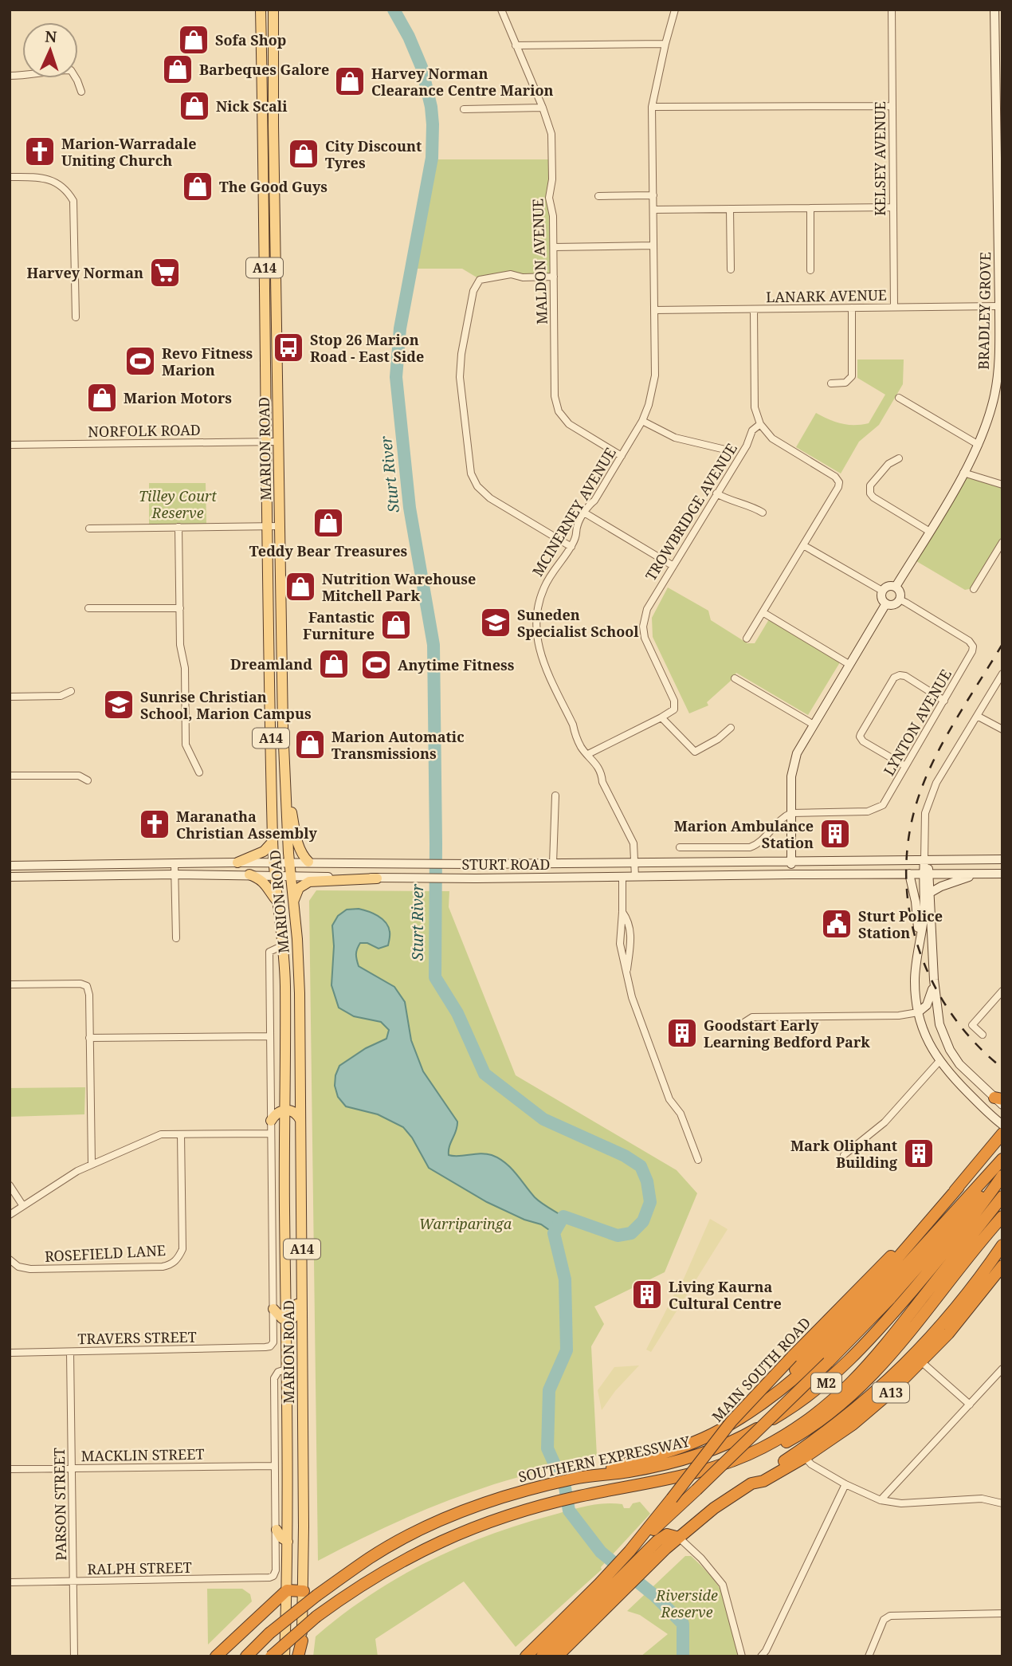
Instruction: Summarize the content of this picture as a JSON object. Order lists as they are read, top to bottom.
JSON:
{
  "streets": {
    "highway": [
      "MAIN SOUTH ROAD",
      "M2",
      "A13",
      "SOUTHERN EXPRESSWAY"
    ],
    "main road": [
      "A14",
      "BRADLEY GROVE",
      "MARION ROAD",
      "STURT ROAD"
    ],
    "street": [
      "KELSEY AVENUE",
      "MALDON AVENUE",
      "LANARK AVENUE",
      "NORFOLK ROAD",
      "MCINERNEY AVENUE",
      "TROWBRIDGE AVENUE",
      "LYNTON AVENUE",
      "ROSEFIELD LANE",
      "TRAVERS STREET",
      "MACKLIN STREET",
      "PARSON STREET",
      "RALPH STREET"
    ]
  },
  "crossings": [
    ["KELSEY AVENUE", "LANARK AVENUE"],
    ["MALDON AVENUE", "MCINERNEY AVENUE"],
    ["LANARK AVENUE", "BRADLEY GROVE"],
    ["LANARK AVENUE", "MCINERNEY AVENUE"],
    ["BRADLEY GROVE", "LYNTON AVENUE"],
    ["NORFOLK ROAD", "MARION ROAD"],
    ["MARION ROAD", "STURT ROAD"],
    ["MARION ROAD", "TRAVERS STREET"],
    ["MARION ROAD", "MACKLIN STREET"],
    ["MARION ROAD", "RALPH STREET"],
    ["MCINERNEY AVENUE", "STURT ROAD"],
    ["TRAVERS STREET", "PARSON STREET"],
    ["MACKLIN STREET", "PARSON STREET"],
    ["PARSON STREET", "RALPH STREET"]
  ],
  "water": ["Sturt River"],
  "parks": ["Tilley Court Reserve", "Warriparinga", "Riverside Reserve"],
  "places": {
    "shop": [
      "Sofa Shop",
      "Barbeques Galore",
      "Harvey Norman Clearance Centre Marion",
      "Nick Scali",
      "City Discount Tyres",
      "The Good Guys",
      "Marion Motors",
      "Teddy Bear Treasures",
      "Nutrition Warehouse Mitchell Park",
      "Fantastic Furniture",
      "Dreamland",
      "Marion Automatic Transmissions"
    ],
    "church": ["Marion-Warradale Uniting Church", "Maranatha Christian Assembly"],
    "supermarket": ["Harvey Norman"],
    "bus stop": ["Stop 26 Marion Road - East Side"],
    "sports": ["Revo Fitness Marion", "Anytime Fitness"],
    "school or university": ["Suneden Specialist School", "Sunrise Christian School, Marion Campus"],
    "building": [
      "Marion Ambulance Station",
      "Goodstart Early Learning Bedford Park",
      "Mark Oliphant Building",
      "Living Kaurna Cultural Centre"
    ],
    "public building": ["Sturt Police Station"]
  },
  "north": "top"
}
